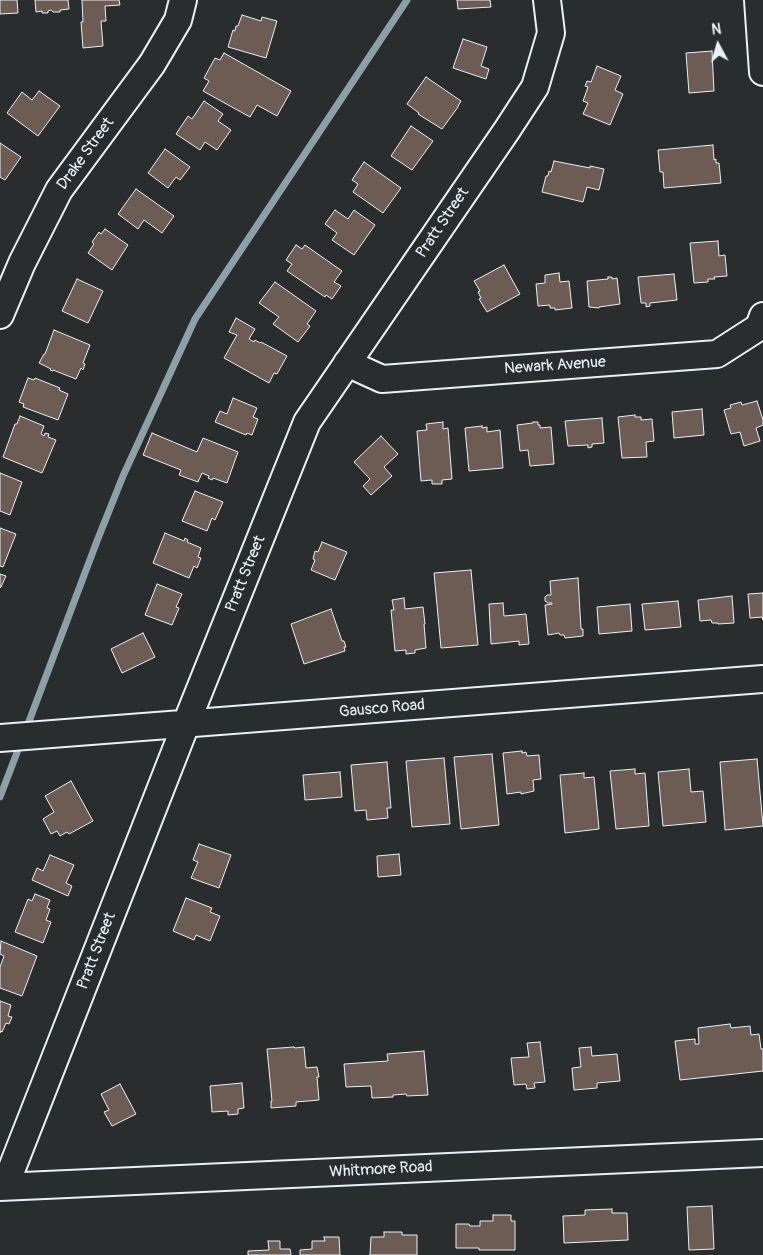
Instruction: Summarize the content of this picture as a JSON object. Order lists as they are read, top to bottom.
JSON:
{
  "streets": {
    "street": [
      "Drake Street",
      "Pratt Street",
      "Newark Avenue",
      "Gausco Road",
      "Whitmore Road"
    ]
  },
  "crossings": [
    ["Pratt Street", "Newark Avenue"],
    ["Pratt Street", "Gausco Road"],
    ["Pratt Street", "Whitmore Road"]
  ],
  "north": "top"
}
